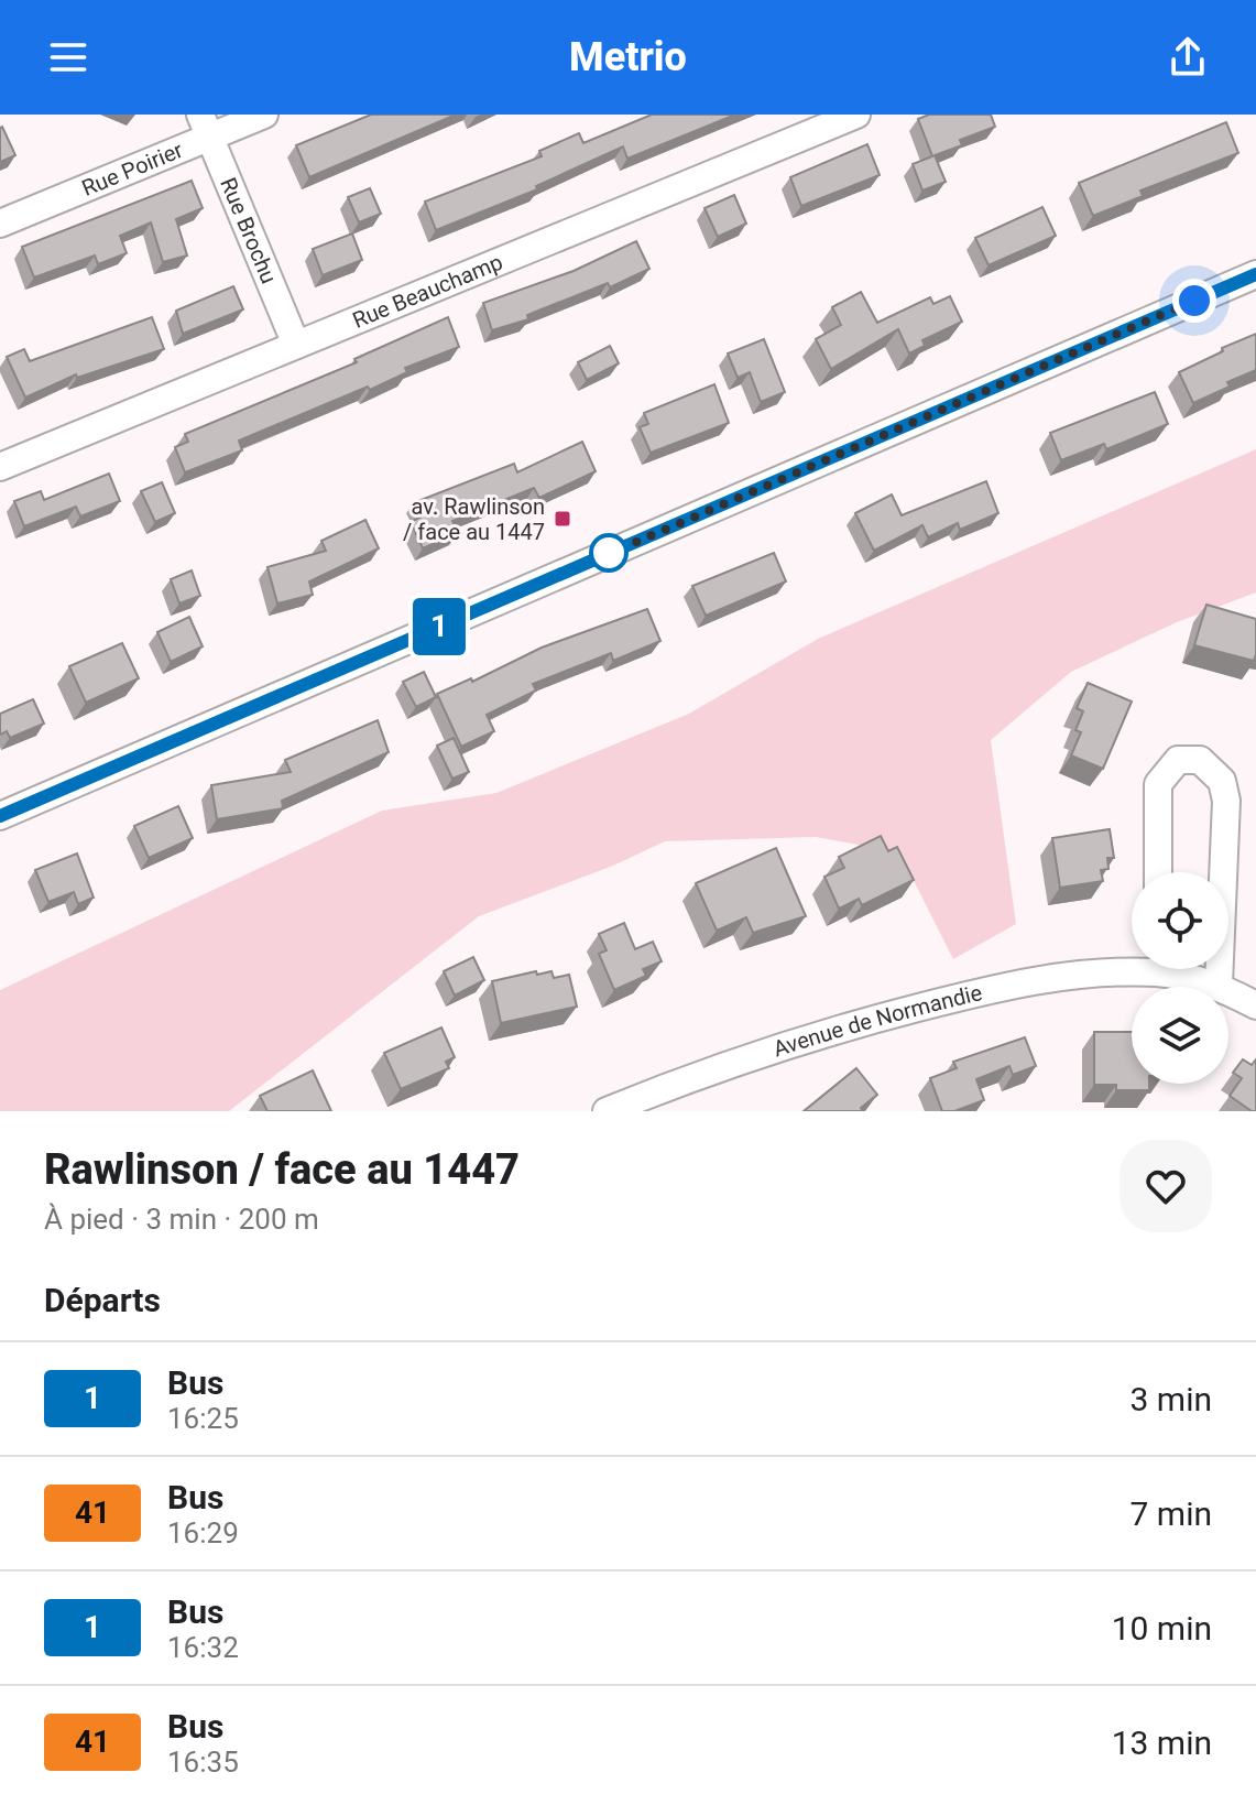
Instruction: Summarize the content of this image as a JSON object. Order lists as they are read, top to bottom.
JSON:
{
  "streets": {
    "street": [
      "Rue Poirier",
      "Rue Brochu",
      "Rue Beauchamp",
      "Avenue de Normandie"
    ]
  },
  "crossings": [
    ["Rue Poirier", "Rue Brochu"],
    ["Rue Brochu", "Rue Beauchamp"]
  ],
  "places": {
    "transit": ["av. Rawlinson / face au 1447"]
  },
  "lines": ["bus line 1"],
  "page": {
    "header": "Metrio",
    "on_map": "1",
    "heading": [
      ["Rawlinson / face au 1447", "À pied · 3 min · 200 m"],
      "Départs"
    ],
    "list": [
      {
        "mark": "1",
        "name": "Bus",
        "note": "16:25",
        "value": "3 min"
      },
      {
        "mark": "41",
        "name": "Bus",
        "note": "16:29",
        "value": "7 min"
      },
      {
        "mark": "1",
        "name": "Bus",
        "note": "16:32",
        "value": "10 min"
      },
      {
        "mark": "41",
        "name": "Bus",
        "note": "16:35",
        "value": "13 min"
      }
    ]
  }
}
